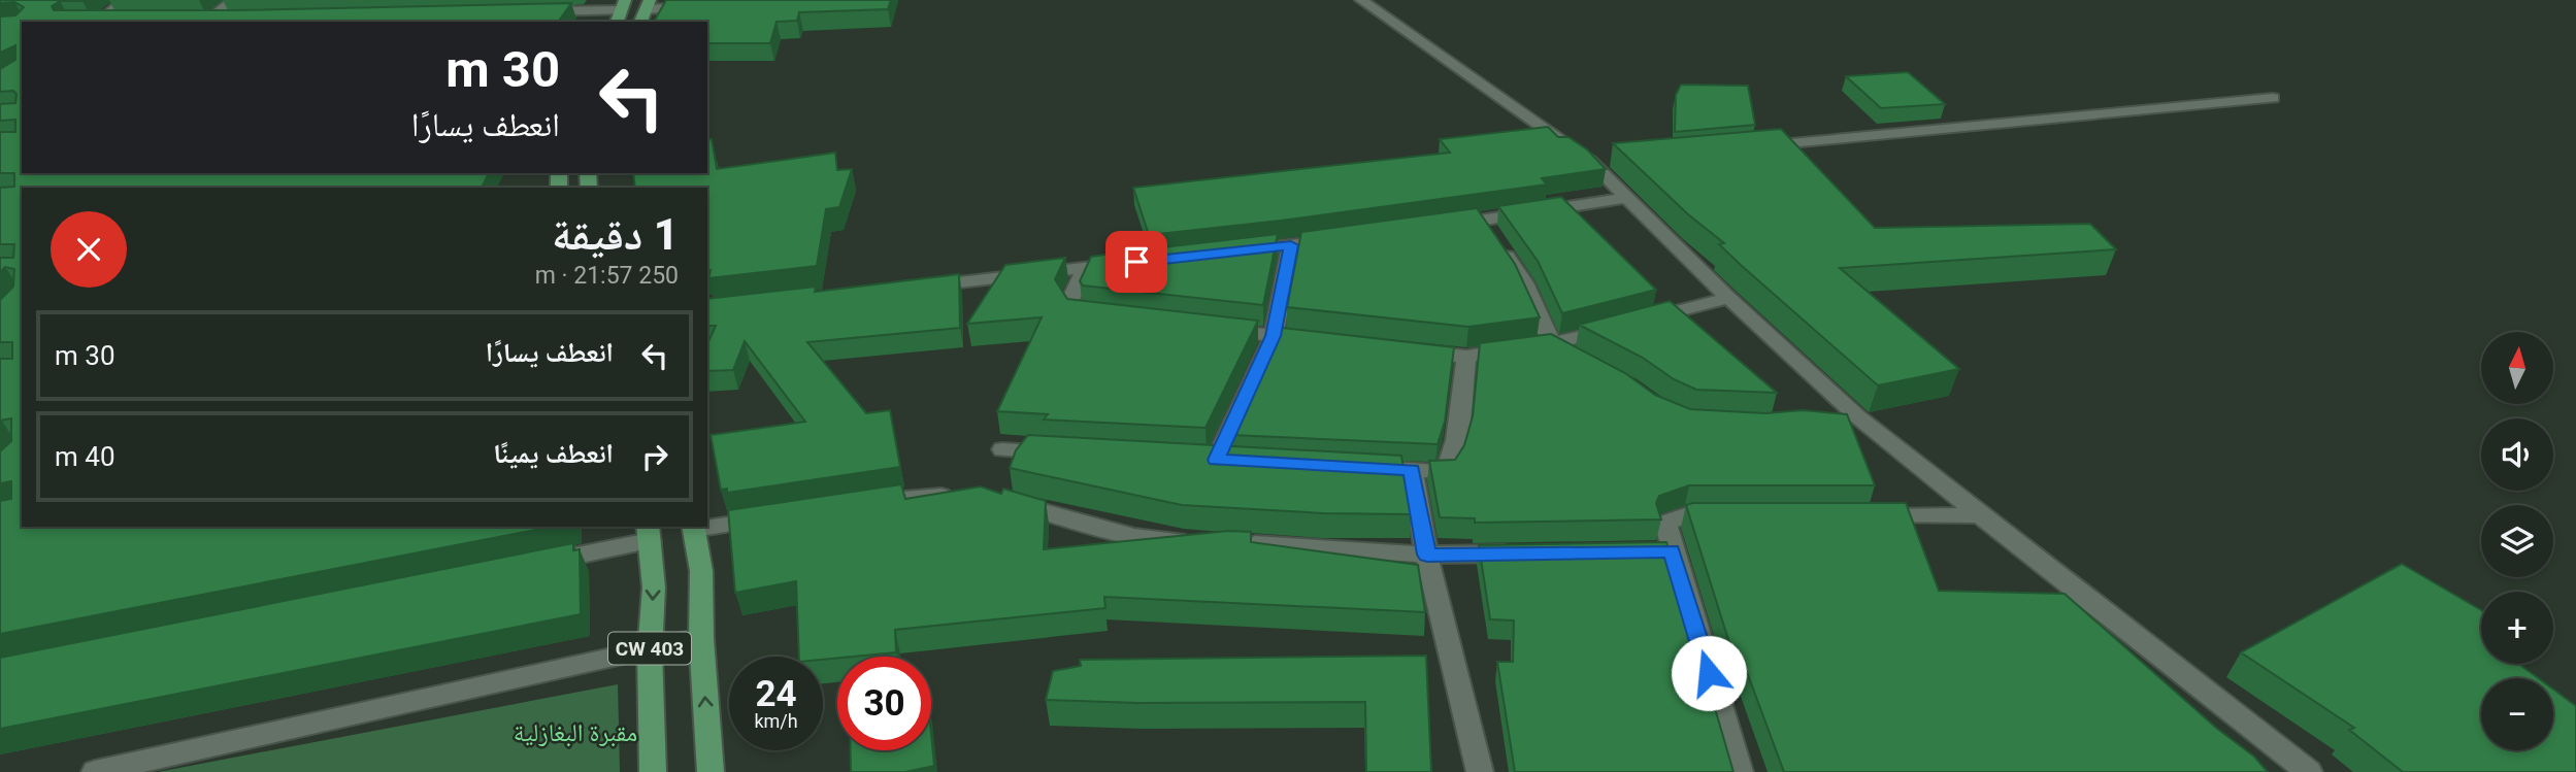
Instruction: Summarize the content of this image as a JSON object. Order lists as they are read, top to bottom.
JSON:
{
  "streets": {
    "main road": ["CW 403"]
  },
  "parks": ["مقبرة البغازلية"],
  "north": "top",
  "page": {
    "turn": ["30 m", "انعطف يسارًا"],
    "heading": ["1 دقيقة", "250 m · 21:57"],
    "list": [
      {
        "name": "انعطف يسارًا",
        "value": "30 m"
      },
      {
        "name": "انعطف يمينًا",
        "value": "40 m"
      }
    ],
    "map_buttons": ["+", "−"],
    "speed": "24 km/h",
    "limit": "30"
  }
}
